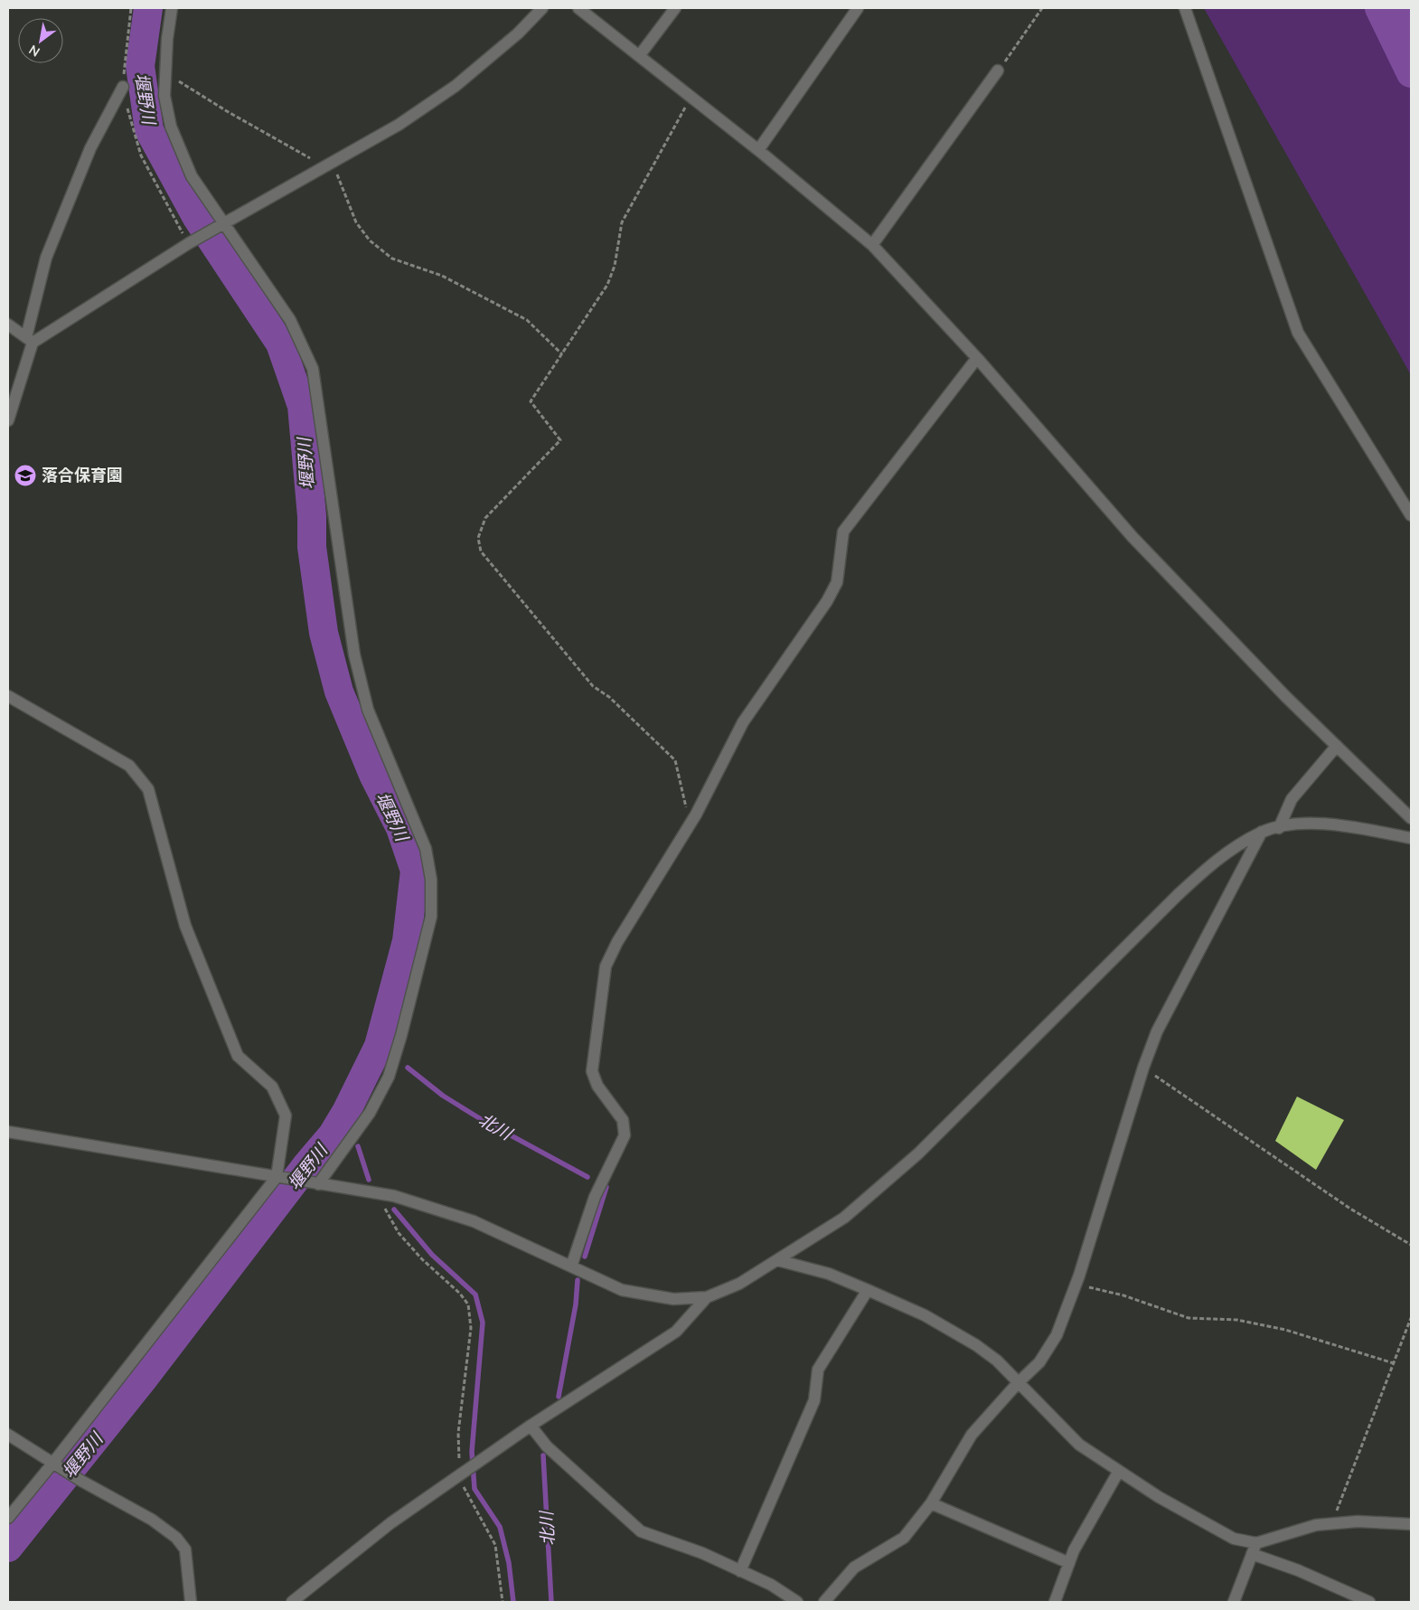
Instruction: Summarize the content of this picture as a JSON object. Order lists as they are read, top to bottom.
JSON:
{
  "water": ["堰野川", "北川"],
  "places": {
    "school or university": ["落合保育園"]
  },
  "north": "bottom left"
}
